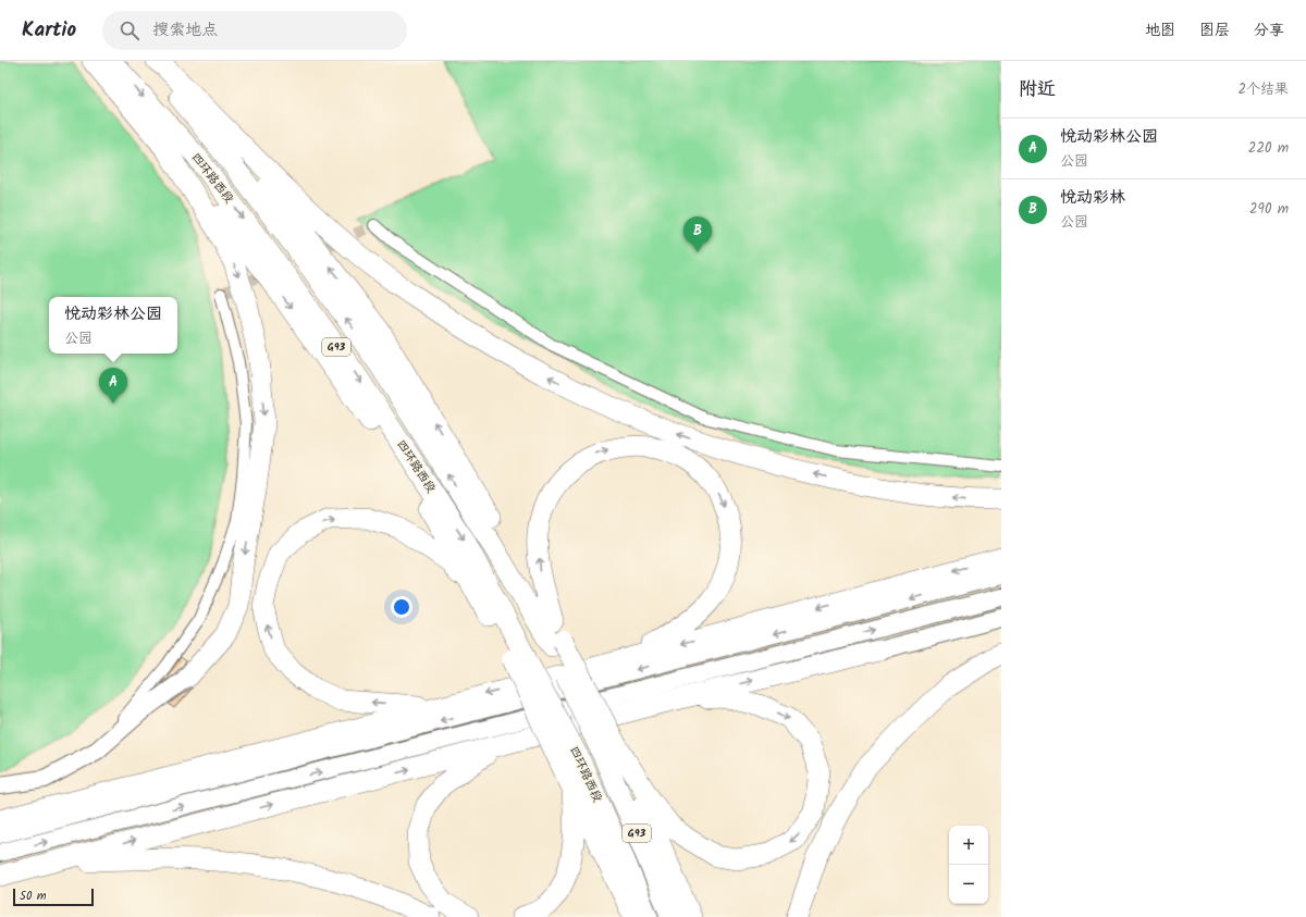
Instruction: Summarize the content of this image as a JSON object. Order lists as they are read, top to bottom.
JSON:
{
  "streets": {
    "highway": ["四环路西段", "G93"]
  },
  "scale_bar": "50 m",
  "page": {
    "header": "Kartio",
    "search": "搜索地点",
    "nav": ["地图", "图层", "分享"],
    "heading": ["附近", "2个结果"],
    "list": [
      {
        "mark": "A",
        "name": "悦动彩林公园",
        "note": "公园",
        "value": "220 m"
      },
      {
        "mark": "B",
        "name": "悦动彩林",
        "note": "公园",
        "value": "290 m"
      }
    ],
    "pins": ["B", "A"],
    "popup": ["悦动彩林公园", "公园"],
    "map_buttons": ["+", "−"],
    "scale": "50 m"
  }
}
